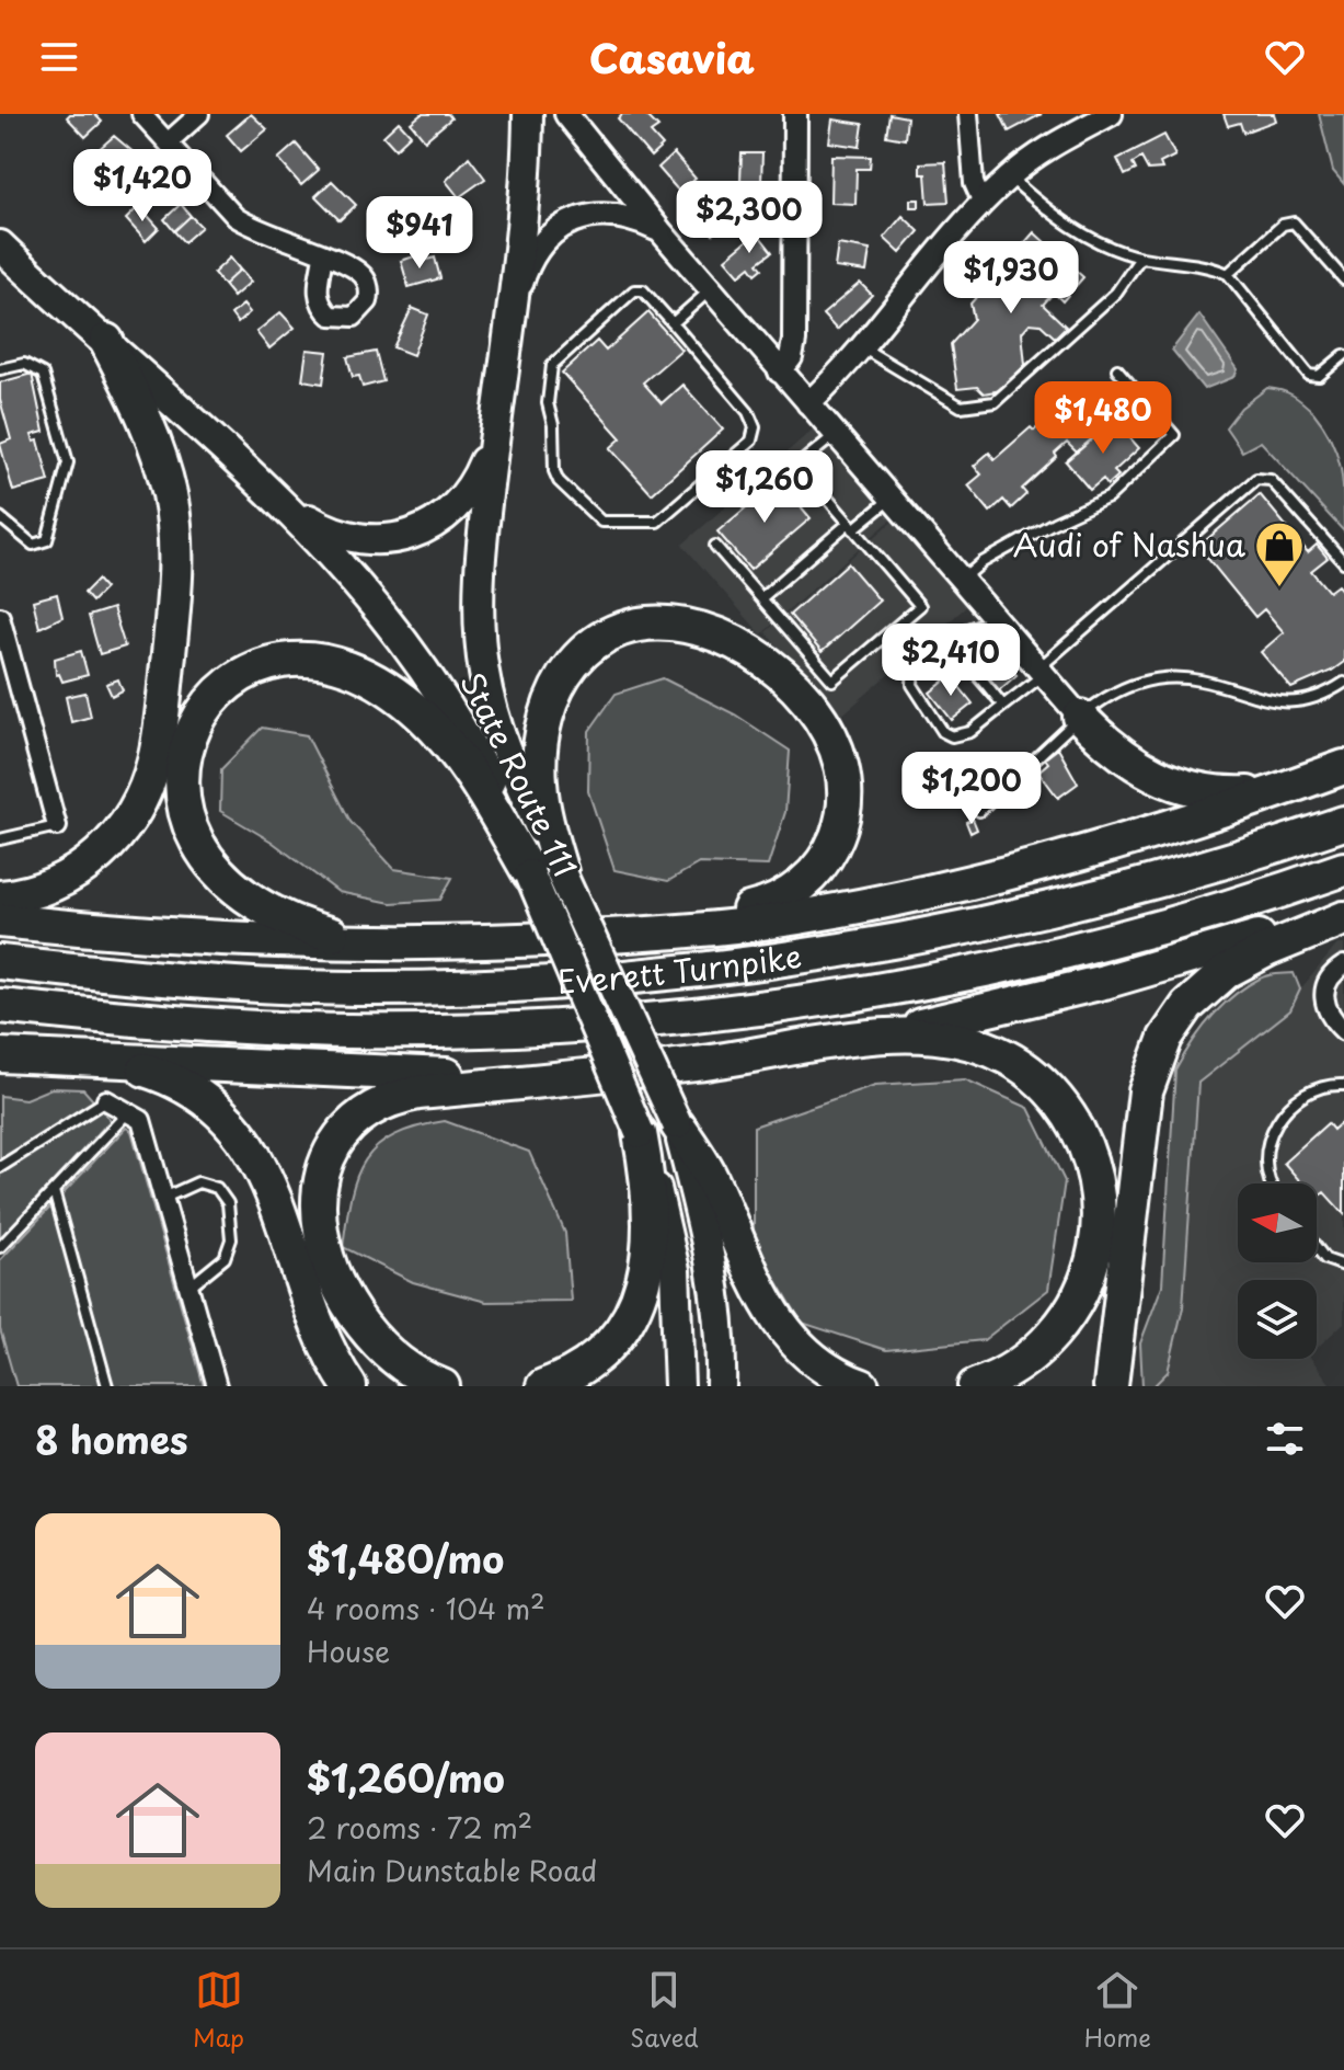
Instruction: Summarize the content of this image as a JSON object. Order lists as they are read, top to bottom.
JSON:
{
  "streets": {
    "highway": ["Everett Turnpike"],
    "main road": ["State Route 111"]
  },
  "places": {
    "shop": ["Audi of Nashua"]
  },
  "north": "left",
  "page": {
    "header": "Casavia",
    "price": [
      "$1,420",
      "$2,300",
      "$941",
      "$1,930",
      "$1,480",
      "$1,260",
      "$2,410",
      "$1,200"
    ],
    "heading": "8 homes",
    "list": [
      {
        "name": "$1,480/mo",
        "note": "4 rooms · 104 m² · House"
      },
      {
        "name": "$1,260/mo",
        "note": "2 rooms · 72 m² · Main Dunstable Road"
      }
    ],
    "tabs": ["Map", "Saved", "Home"]
  }
}
